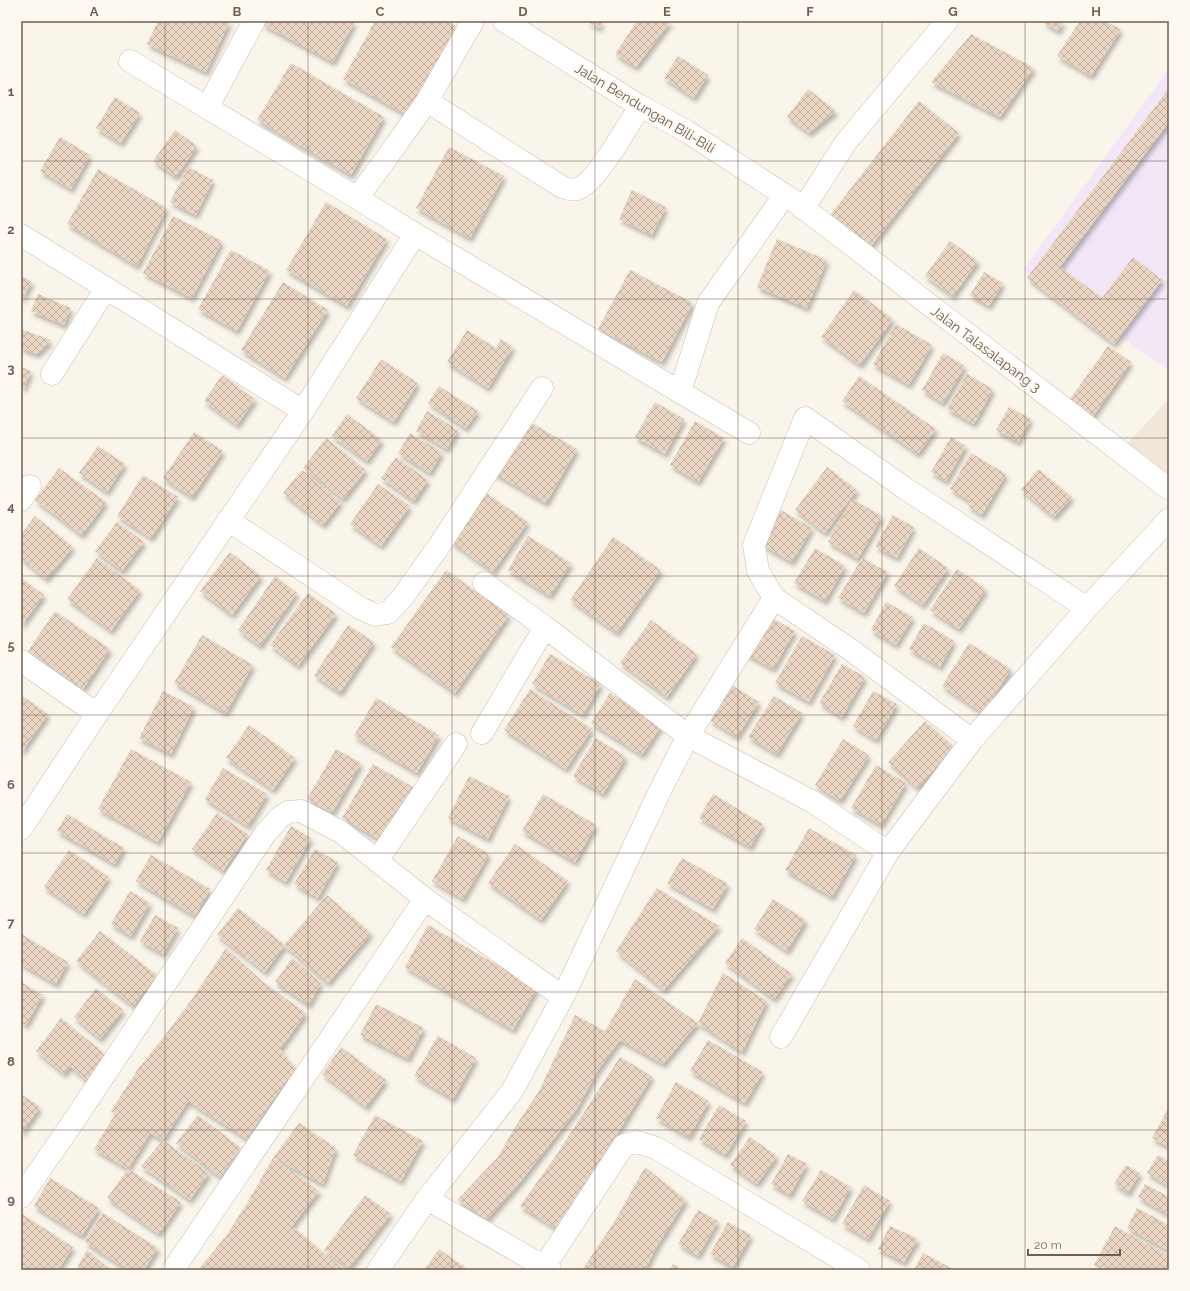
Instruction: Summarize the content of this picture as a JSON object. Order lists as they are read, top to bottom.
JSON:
{
  "streets": {
    "street": ["Jalan Bendungan Bili-Bili", "Jalan Talasalapang 3"]
  },
  "crossings": [
    ["Jalan Bendungan Bili-Bili", "Jalan Talasalapang 3"]
  ],
  "scale_bar": "20 m",
  "grid": {
    "columns": [
      "A",
      "B",
      "C",
      "D",
      "E",
      "F",
      "G",
      "H"
    ],
    "rows": [
      "1",
      "2",
      "3",
      "4",
      "5",
      "6",
      "7",
      "8",
      "9"
    ]
  }
}
